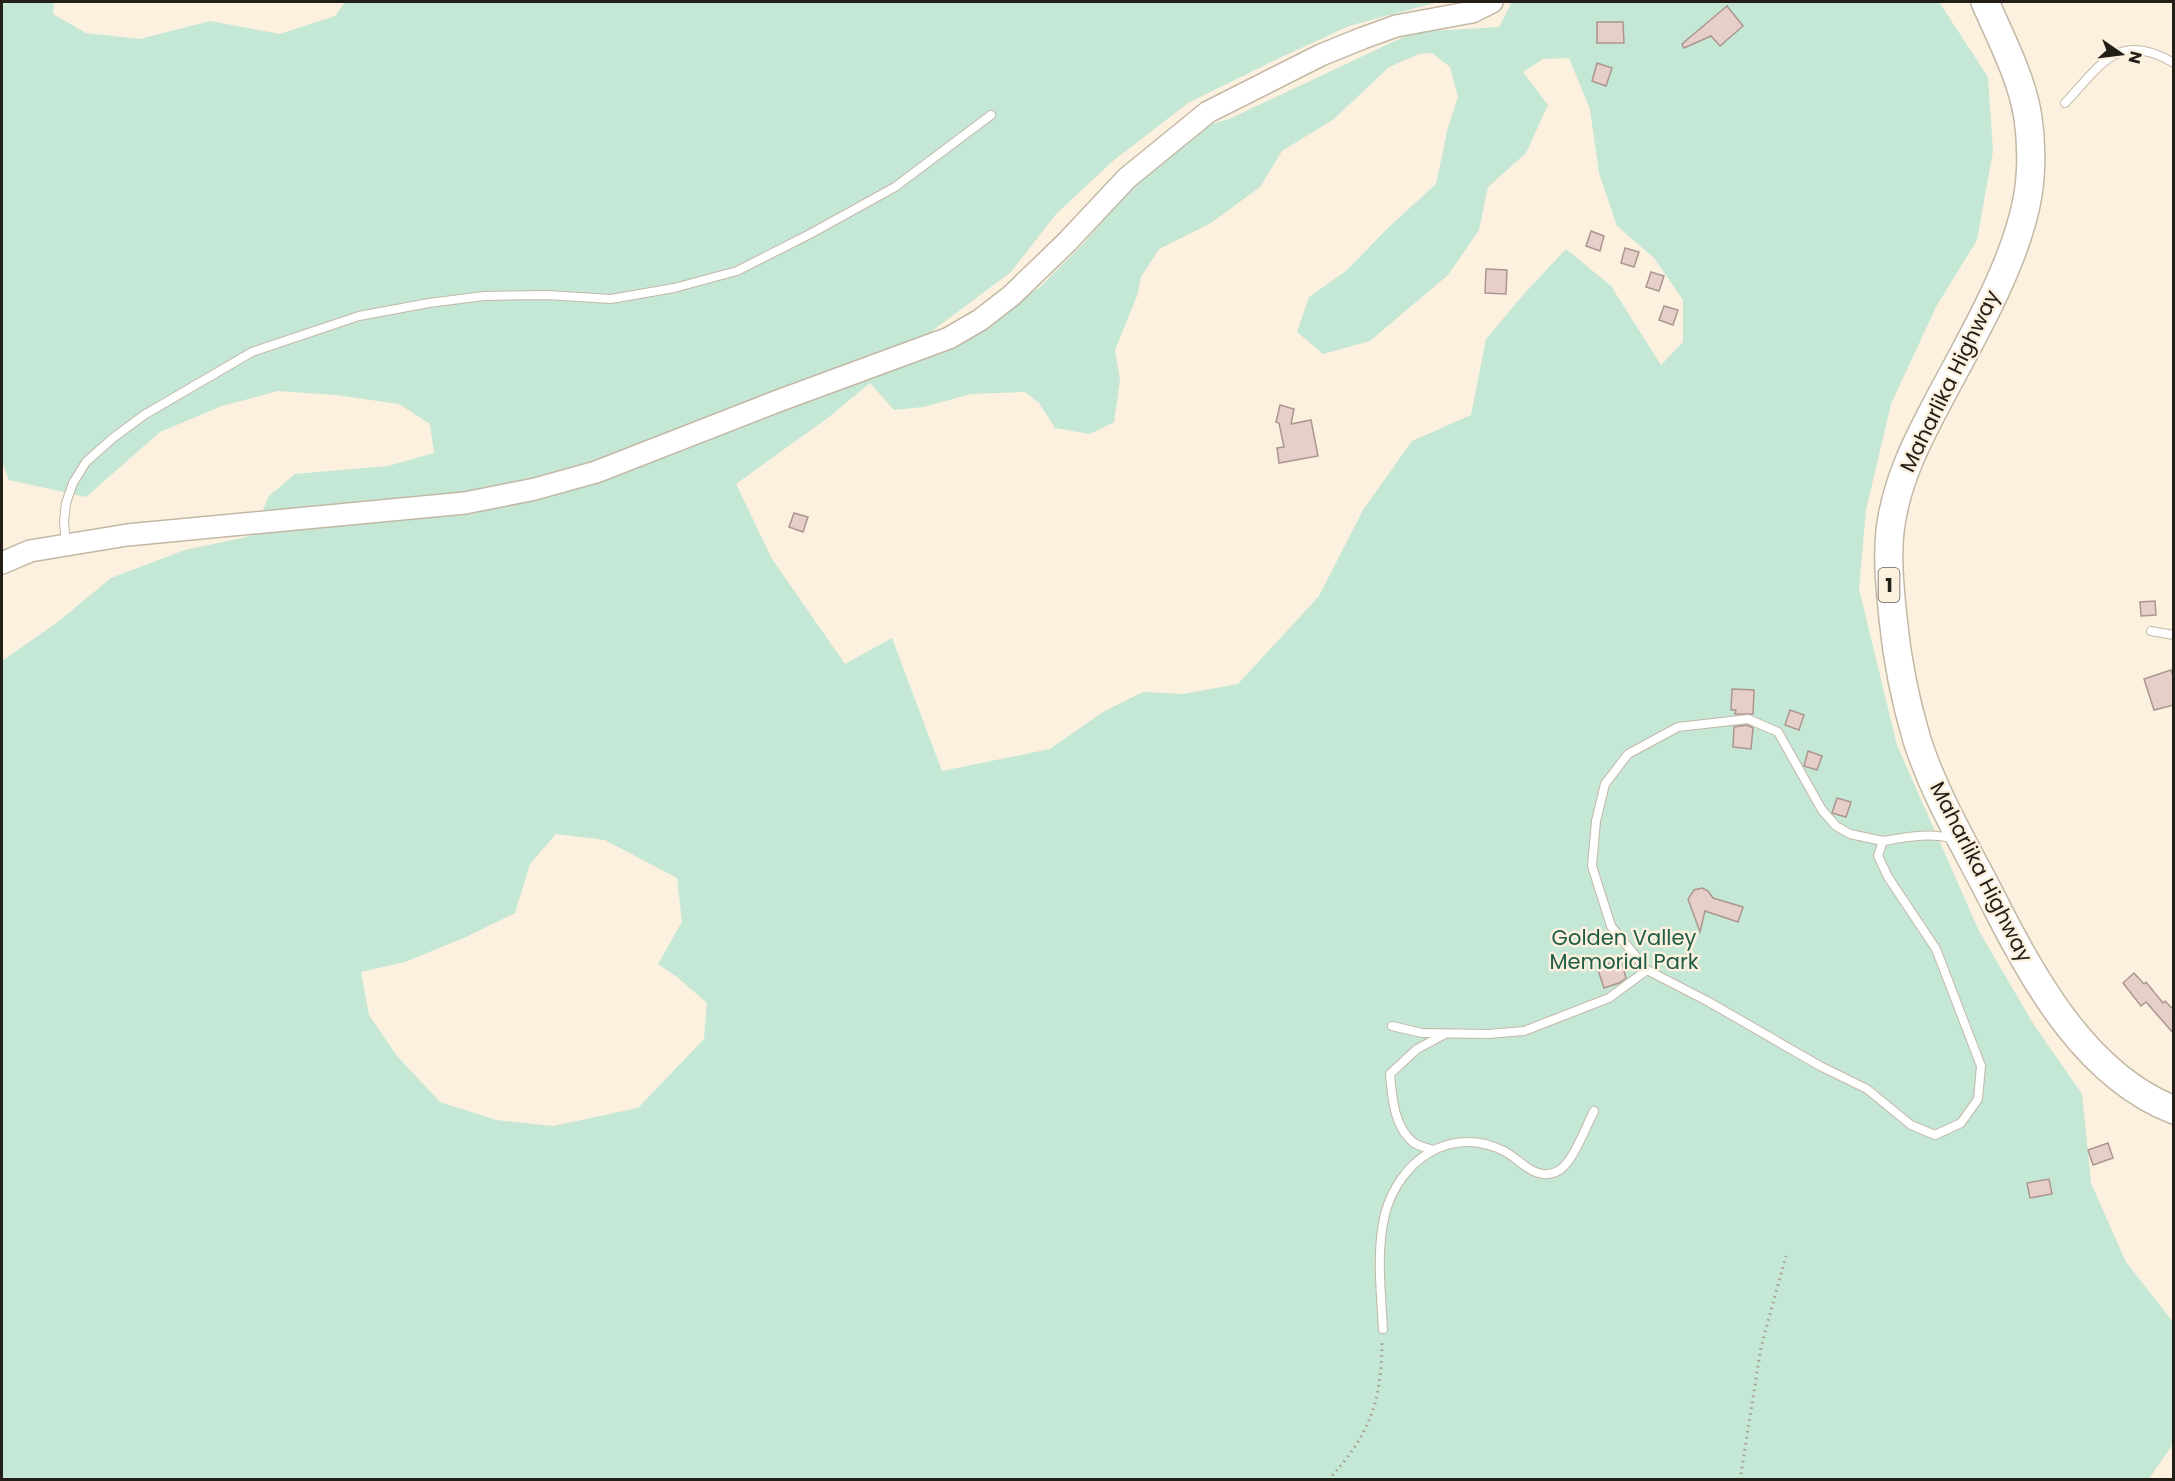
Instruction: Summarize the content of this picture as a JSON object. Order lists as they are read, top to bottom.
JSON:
{
  "streets": {
    "highway": ["Maharlika Highway", "1"]
  },
  "parks": ["Golden Valley Memorial Park"],
  "north": "right"
}
